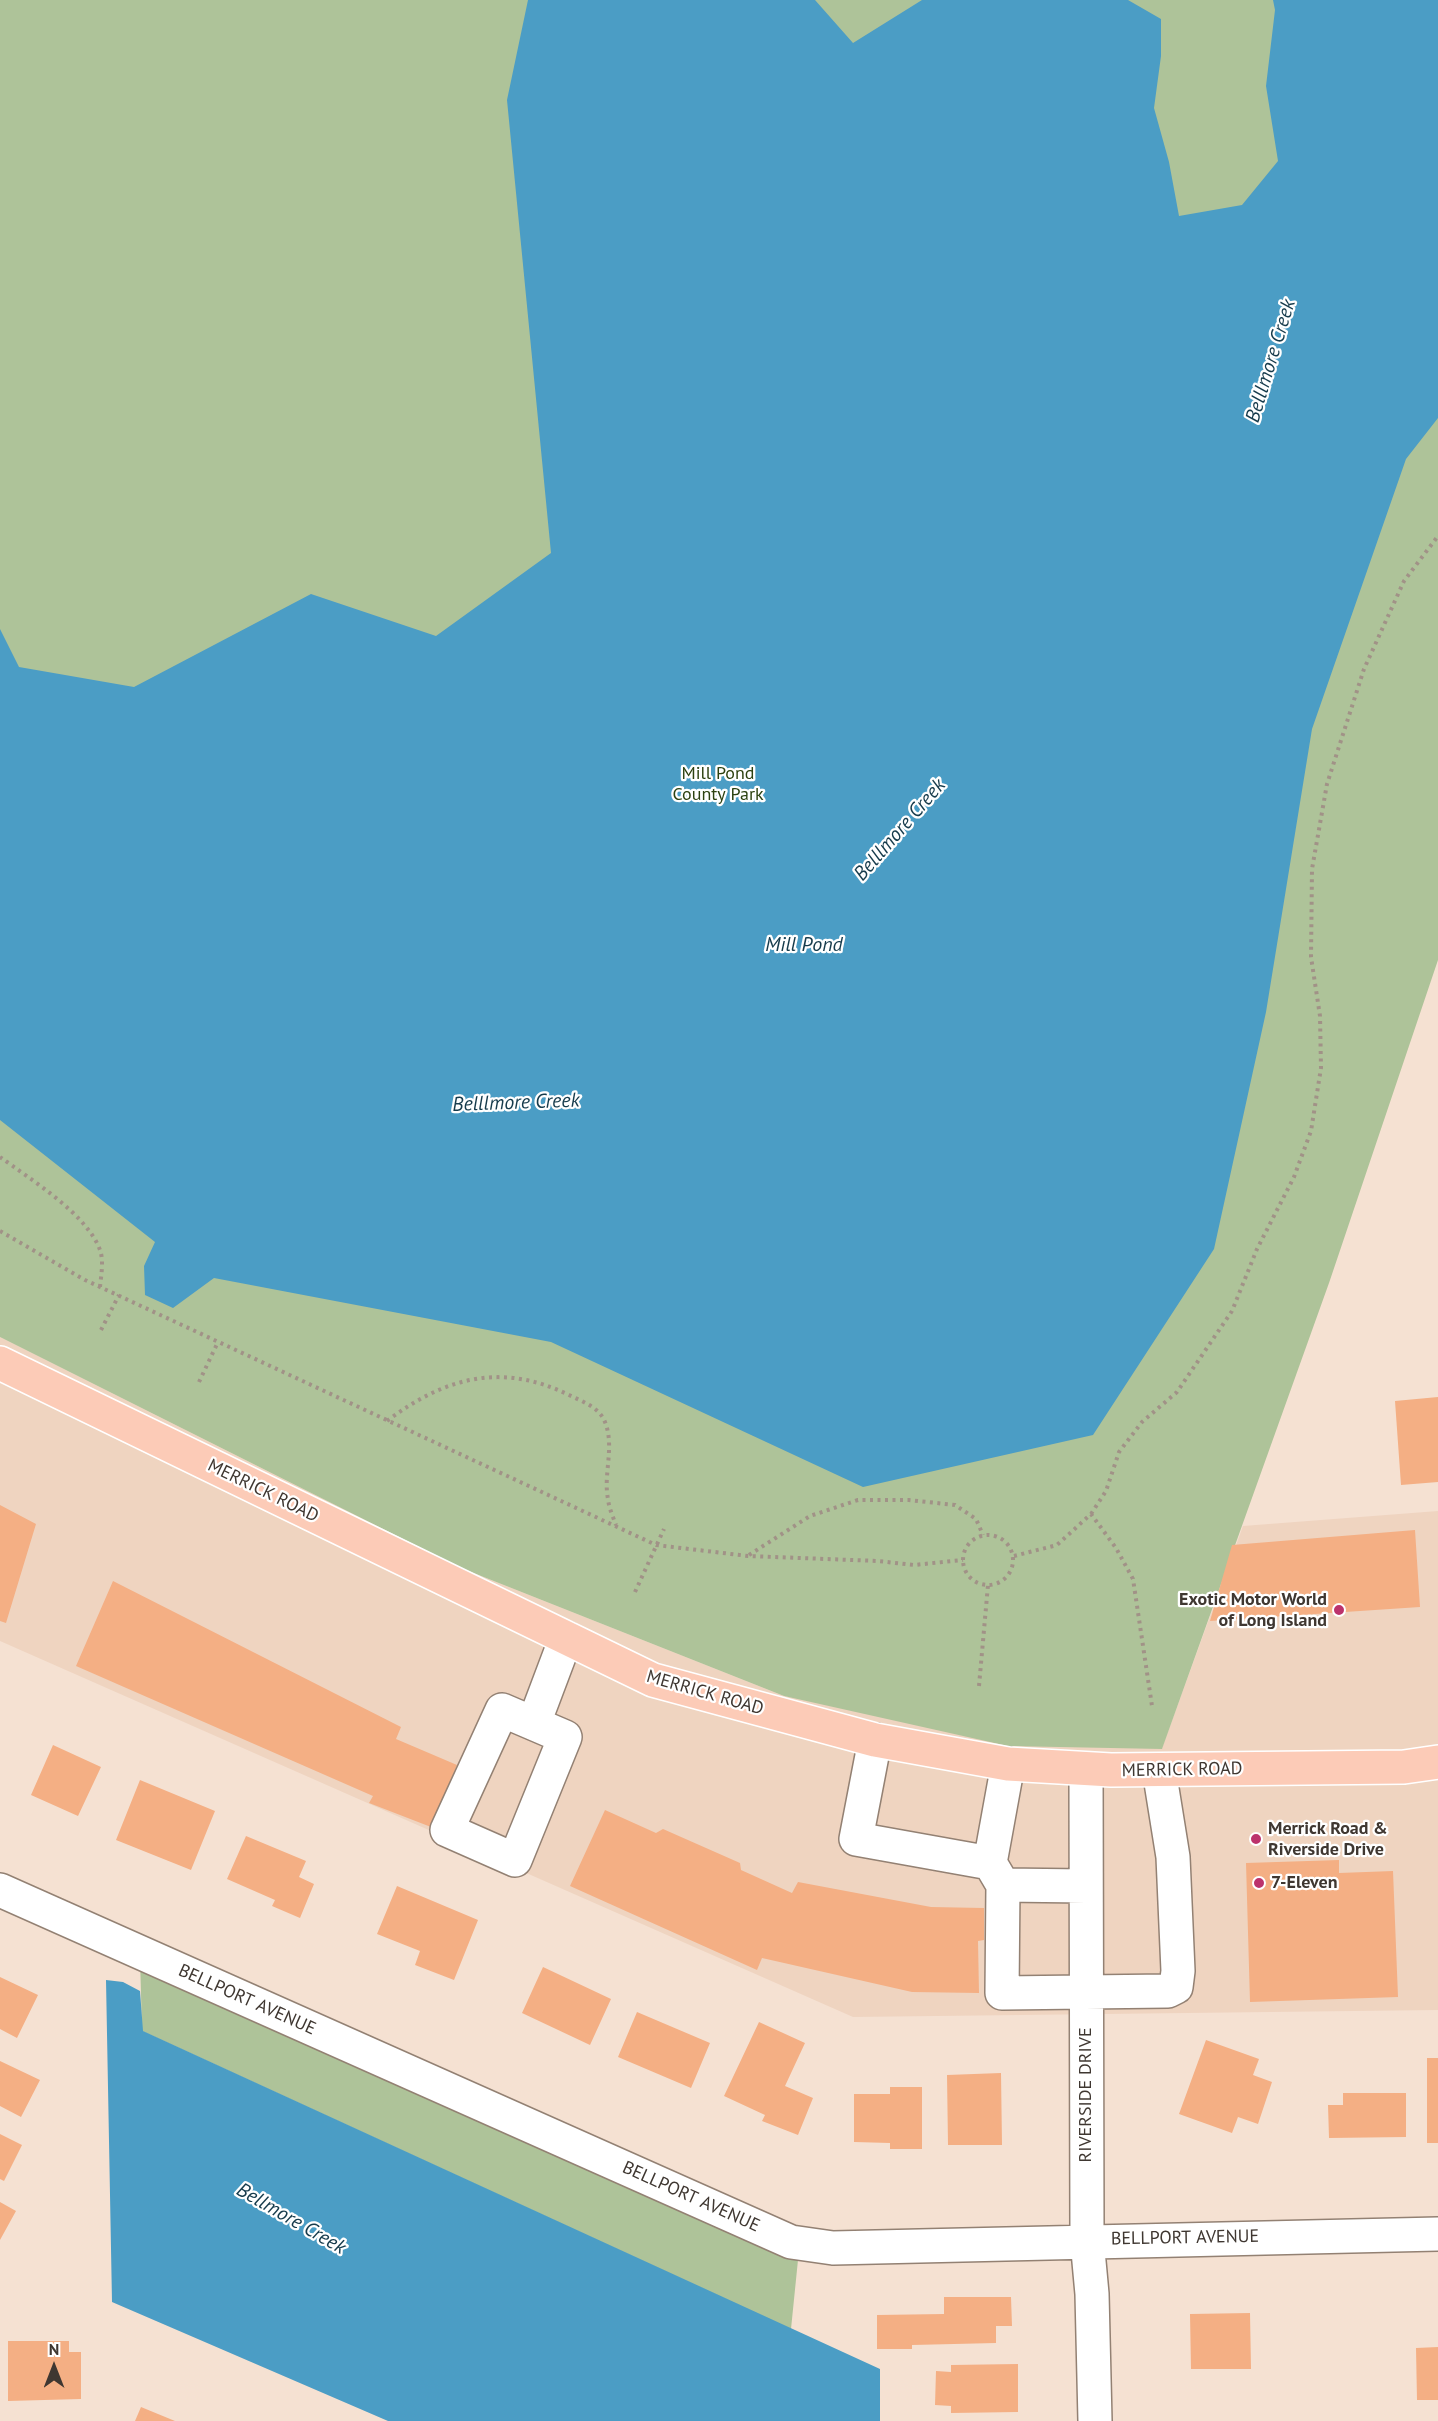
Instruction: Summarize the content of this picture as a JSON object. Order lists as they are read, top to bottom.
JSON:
{
  "streets": {
    "main road": ["MERRICK ROAD"],
    "street": ["BELLPORT AVENUE", "RIVERSIDE DRIVE"]
  },
  "crossings": [
    ["MERRICK ROAD", "RIVERSIDE DRIVE"],
    ["BELLPORT AVENUE", "RIVERSIDE DRIVE"]
  ],
  "water": ["Belllmore Creek", "Mill Pond", "Bellmore Creek"],
  "parks": ["Mill Pond County Park"],
  "places": ["Exotic Motor World of Long Island", "Merrick Road & Riverside Drive", "7-Eleven"],
  "north": "top"
}
